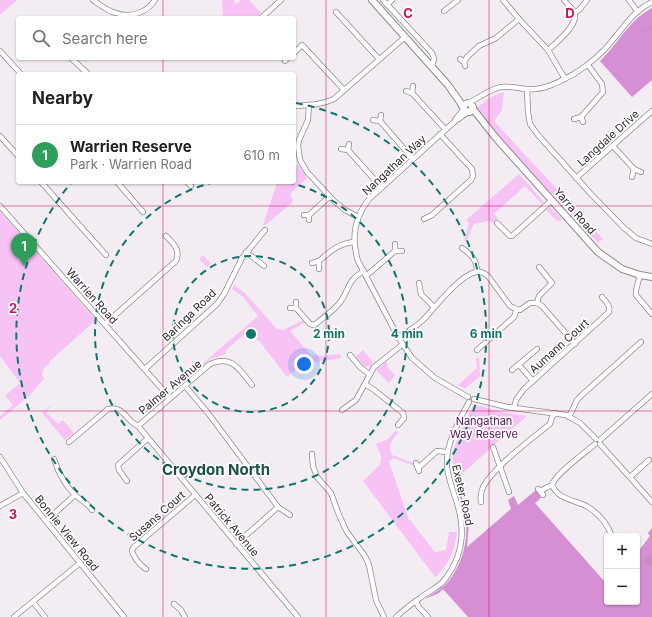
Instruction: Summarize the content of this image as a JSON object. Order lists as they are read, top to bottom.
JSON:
{
  "streets": {
    "main road": ["Yarra Road"],
    "street": [
      "Langdale Drive",
      "Nangathan Way",
      "Warrien Road",
      "Baringa Road",
      "Aumann Court",
      "Palmer Avenue",
      "Exeter Road",
      "Susans Court",
      "Patrick Avenue",
      "Bonnie View Road"
    ]
  },
  "crossings": [
    ["Langdale Drive", "Nangathan Way"],
    ["Nangathan Way", "Yarra Road"],
    ["Nangathan Way", "Exeter Road"],
    ["Warrien Road", "Baringa Road"],
    ["Warrien Road", "Palmer Avenue"],
    ["Palmer Avenue", "Patrick Avenue"],
    ["Susans Court", "Patrick Avenue"]
  ],
  "districts": ["Croydon North"],
  "parks": ["Nangathan Way Reserve"],
  "page": {
    "search": "Search here",
    "heading": "Nearby",
    "list": [
      {
        "mark": "1",
        "name": "Warrien Reserve",
        "note": "Park · Warrien Road",
        "value": "610 m"
      }
    ],
    "pins": "1",
    "map_buttons": ["+", "−"]
  },
  "grid": {
    "columns": ["C", "D"],
    "rows": ["2", "3"]
  },
  "rings": ["2 min", "4 min", "6 min"]
}
